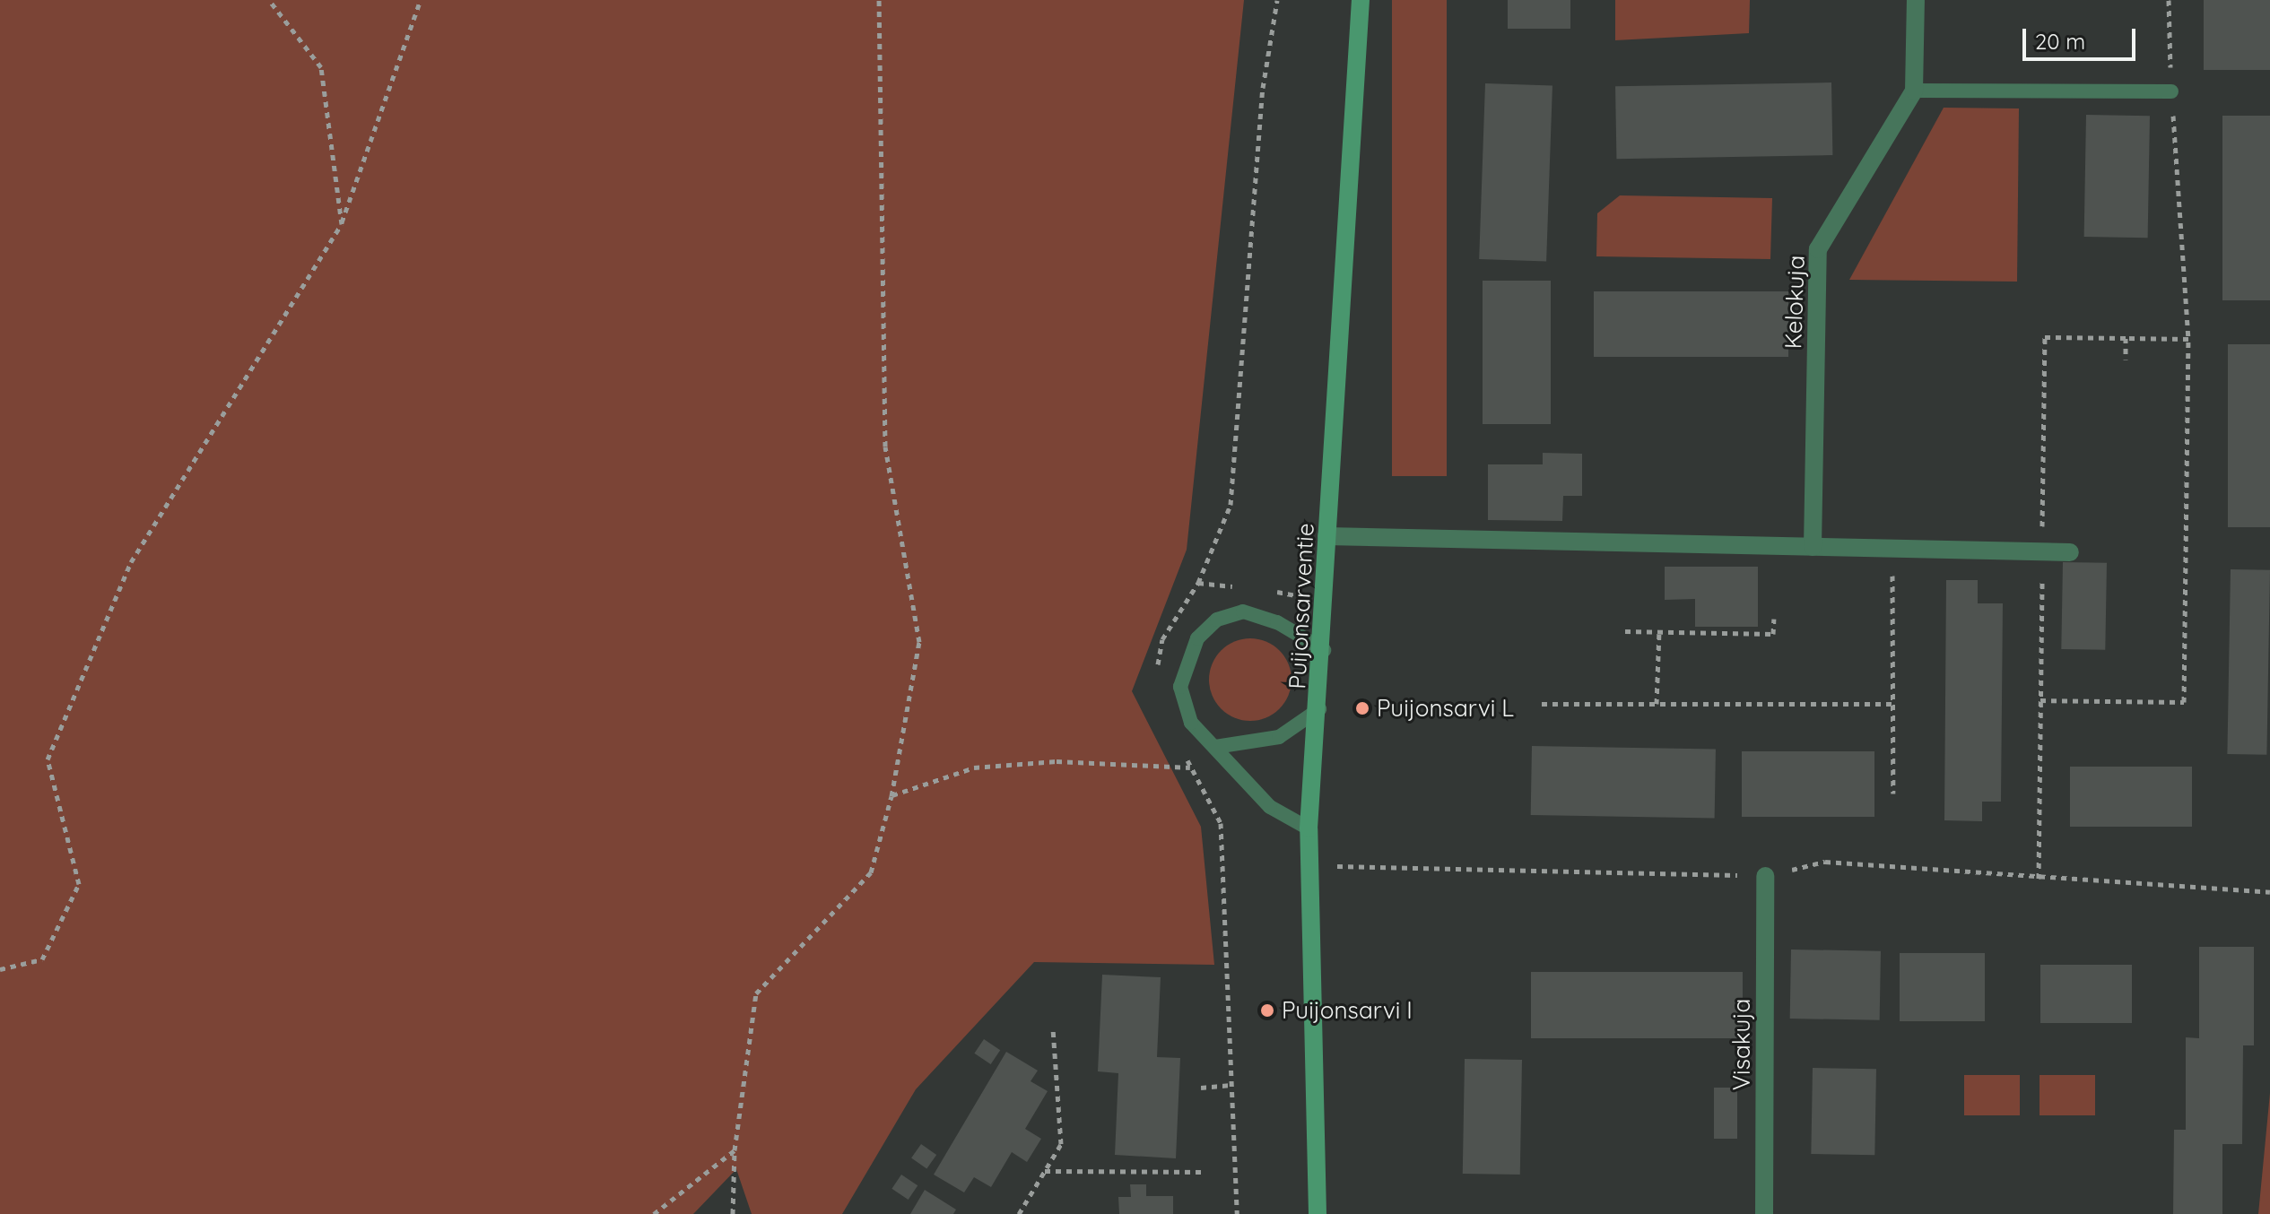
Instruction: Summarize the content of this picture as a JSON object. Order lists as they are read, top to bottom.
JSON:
{
  "streets": {
    "main road": ["Puijonsarventie"],
    "street": ["Kelokuja", "Visakuja"]
  },
  "places": ["Puijonsarvi L", "Puijonsarvi I"],
  "scale_bar": "20 m"
}
